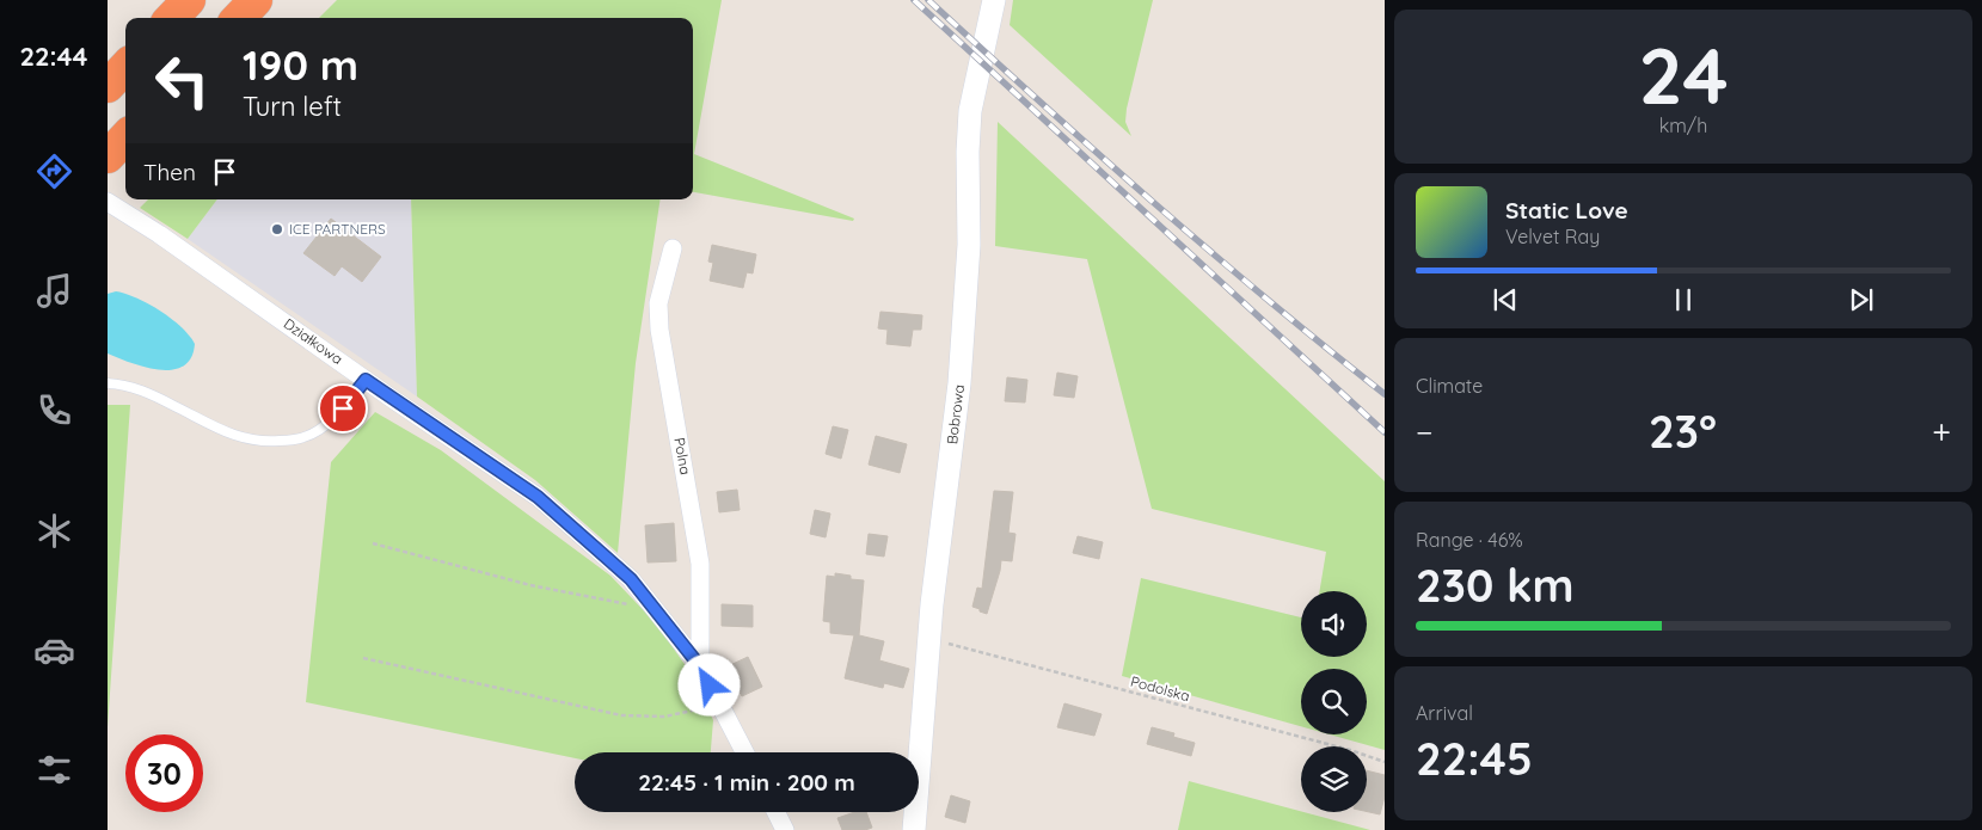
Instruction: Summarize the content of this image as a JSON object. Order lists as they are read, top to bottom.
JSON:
{
  "streets": {
    "street": ["Działkowa", "Bobrowa", "Polna"],
    "path": ["Podolska"]
  },
  "crossings": [
    ["Działkowa", "Polna"],
    ["Bobrowa", "Podolska"]
  ],
  "places": ["ICE PARTNERS"],
  "page": {
    "tabs": "22:44",
    "tile": [
      ["24", "km/h"],
      "Climate",
      ["Range · 46%", "230 km"],
      ["Arrival", "22:45"]
    ],
    "turn": ["190 m", "Turn left"],
    "then": "Then",
    "song": ["Static Love", "Velvet Ray"],
    "heat": ["−", "23°", "+"],
    "limit": "30",
    "trip": "22:45 · 1 min · 200 m"
  }
}
